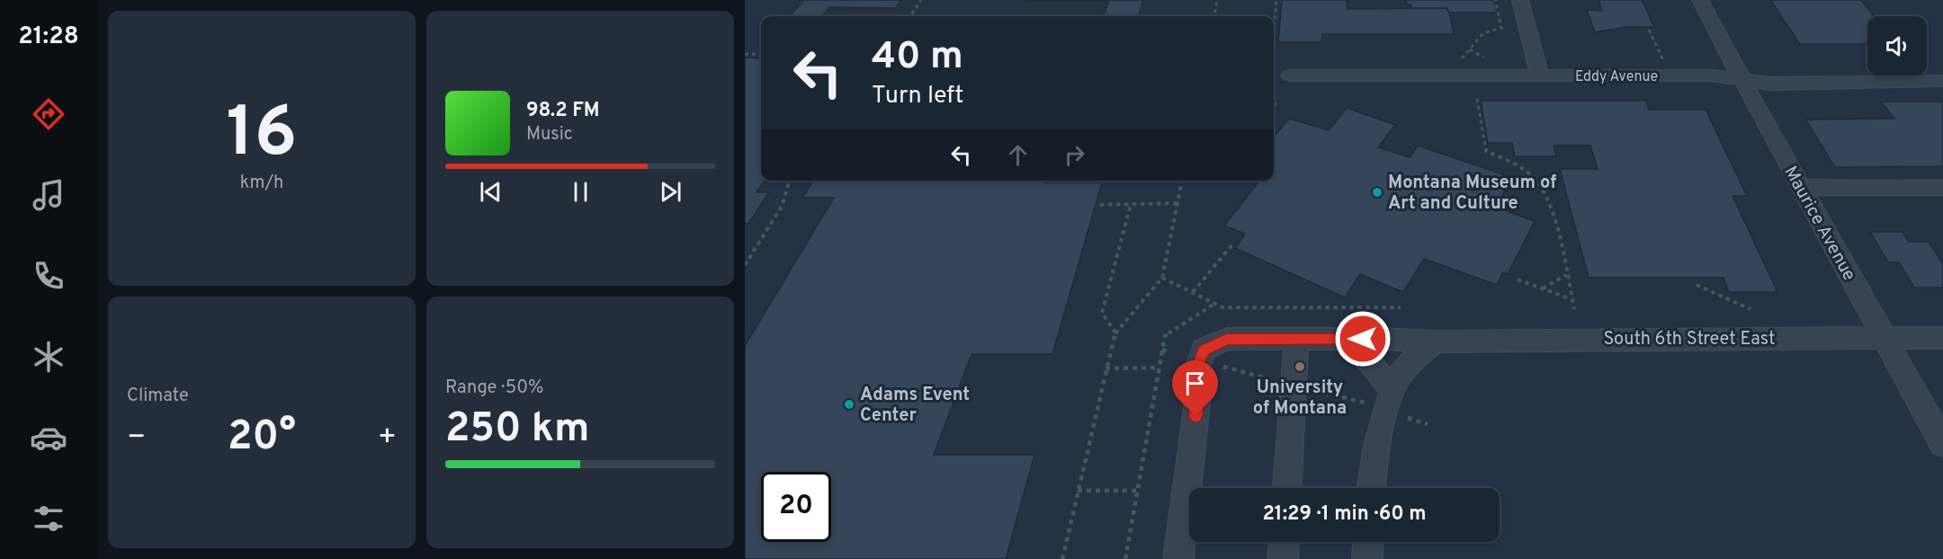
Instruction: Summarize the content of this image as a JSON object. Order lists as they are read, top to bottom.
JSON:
{
  "streets": {
    "street": ["Eddy Avenue", "Maurice Avenue", "South 6th Street East"]
  },
  "crossings": [
    ["Eddy Avenue", "Maurice Avenue"],
    ["Maurice Avenue", "South 6th Street East"]
  ],
  "places": ["Montana Museum of Art and Culture", "University of Montana", "Adams Event Center"],
  "page": {
    "tabs": "21:28",
    "tile": [
      ["16", "km/h"],
      "Climate",
      ["Range · 50%", "250 km"]
    ],
    "turn": ["40 m", "Turn left"],
    "song": ["98.2 FM", "Music"],
    "heat": ["−", "20°", "+"],
    "limit": "20",
    "trip": "21:29 · 1 min · 60 m"
  }
}
